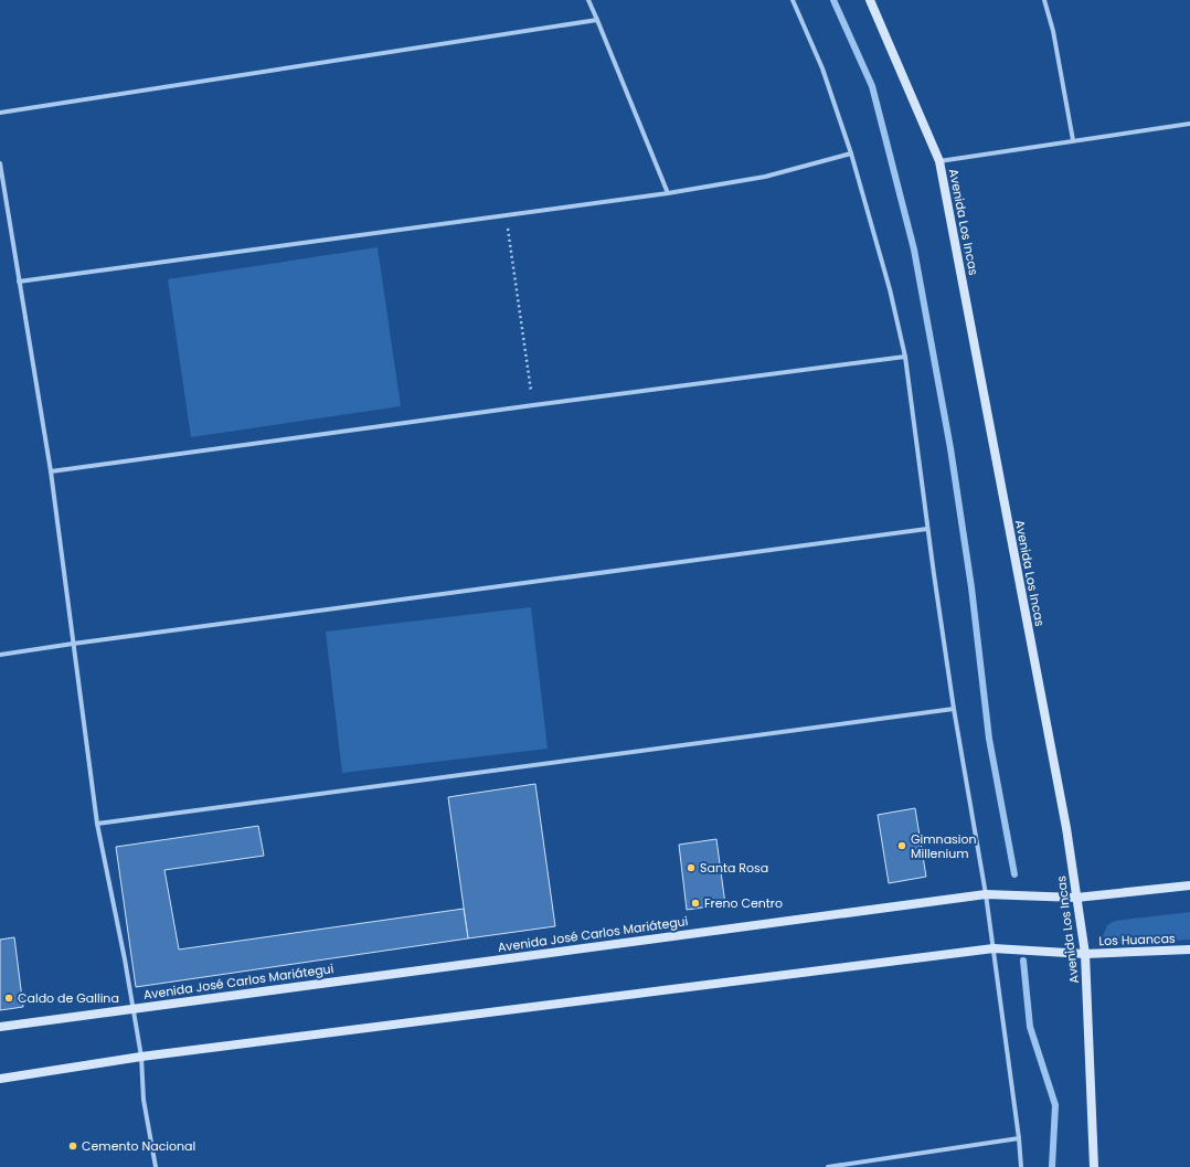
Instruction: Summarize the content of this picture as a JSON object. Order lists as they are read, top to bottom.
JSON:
{
  "streets": {
    "main road": ["Avenida Los Incas", "Avenida José Carlos Mariátegui", "Los Huancas"]
  },
  "crossings": [
    ["Avenida Los Incas", "Avenida José Carlos Mariátegui"],
    ["Avenida Los Incas", "Los Huancas"]
  ],
  "places": [
    "Gimnasion Millenium",
    "Santa Rosa",
    "Freno Centro",
    "Caldo de Gallina",
    "Cemento Nacional"
  ]
}
